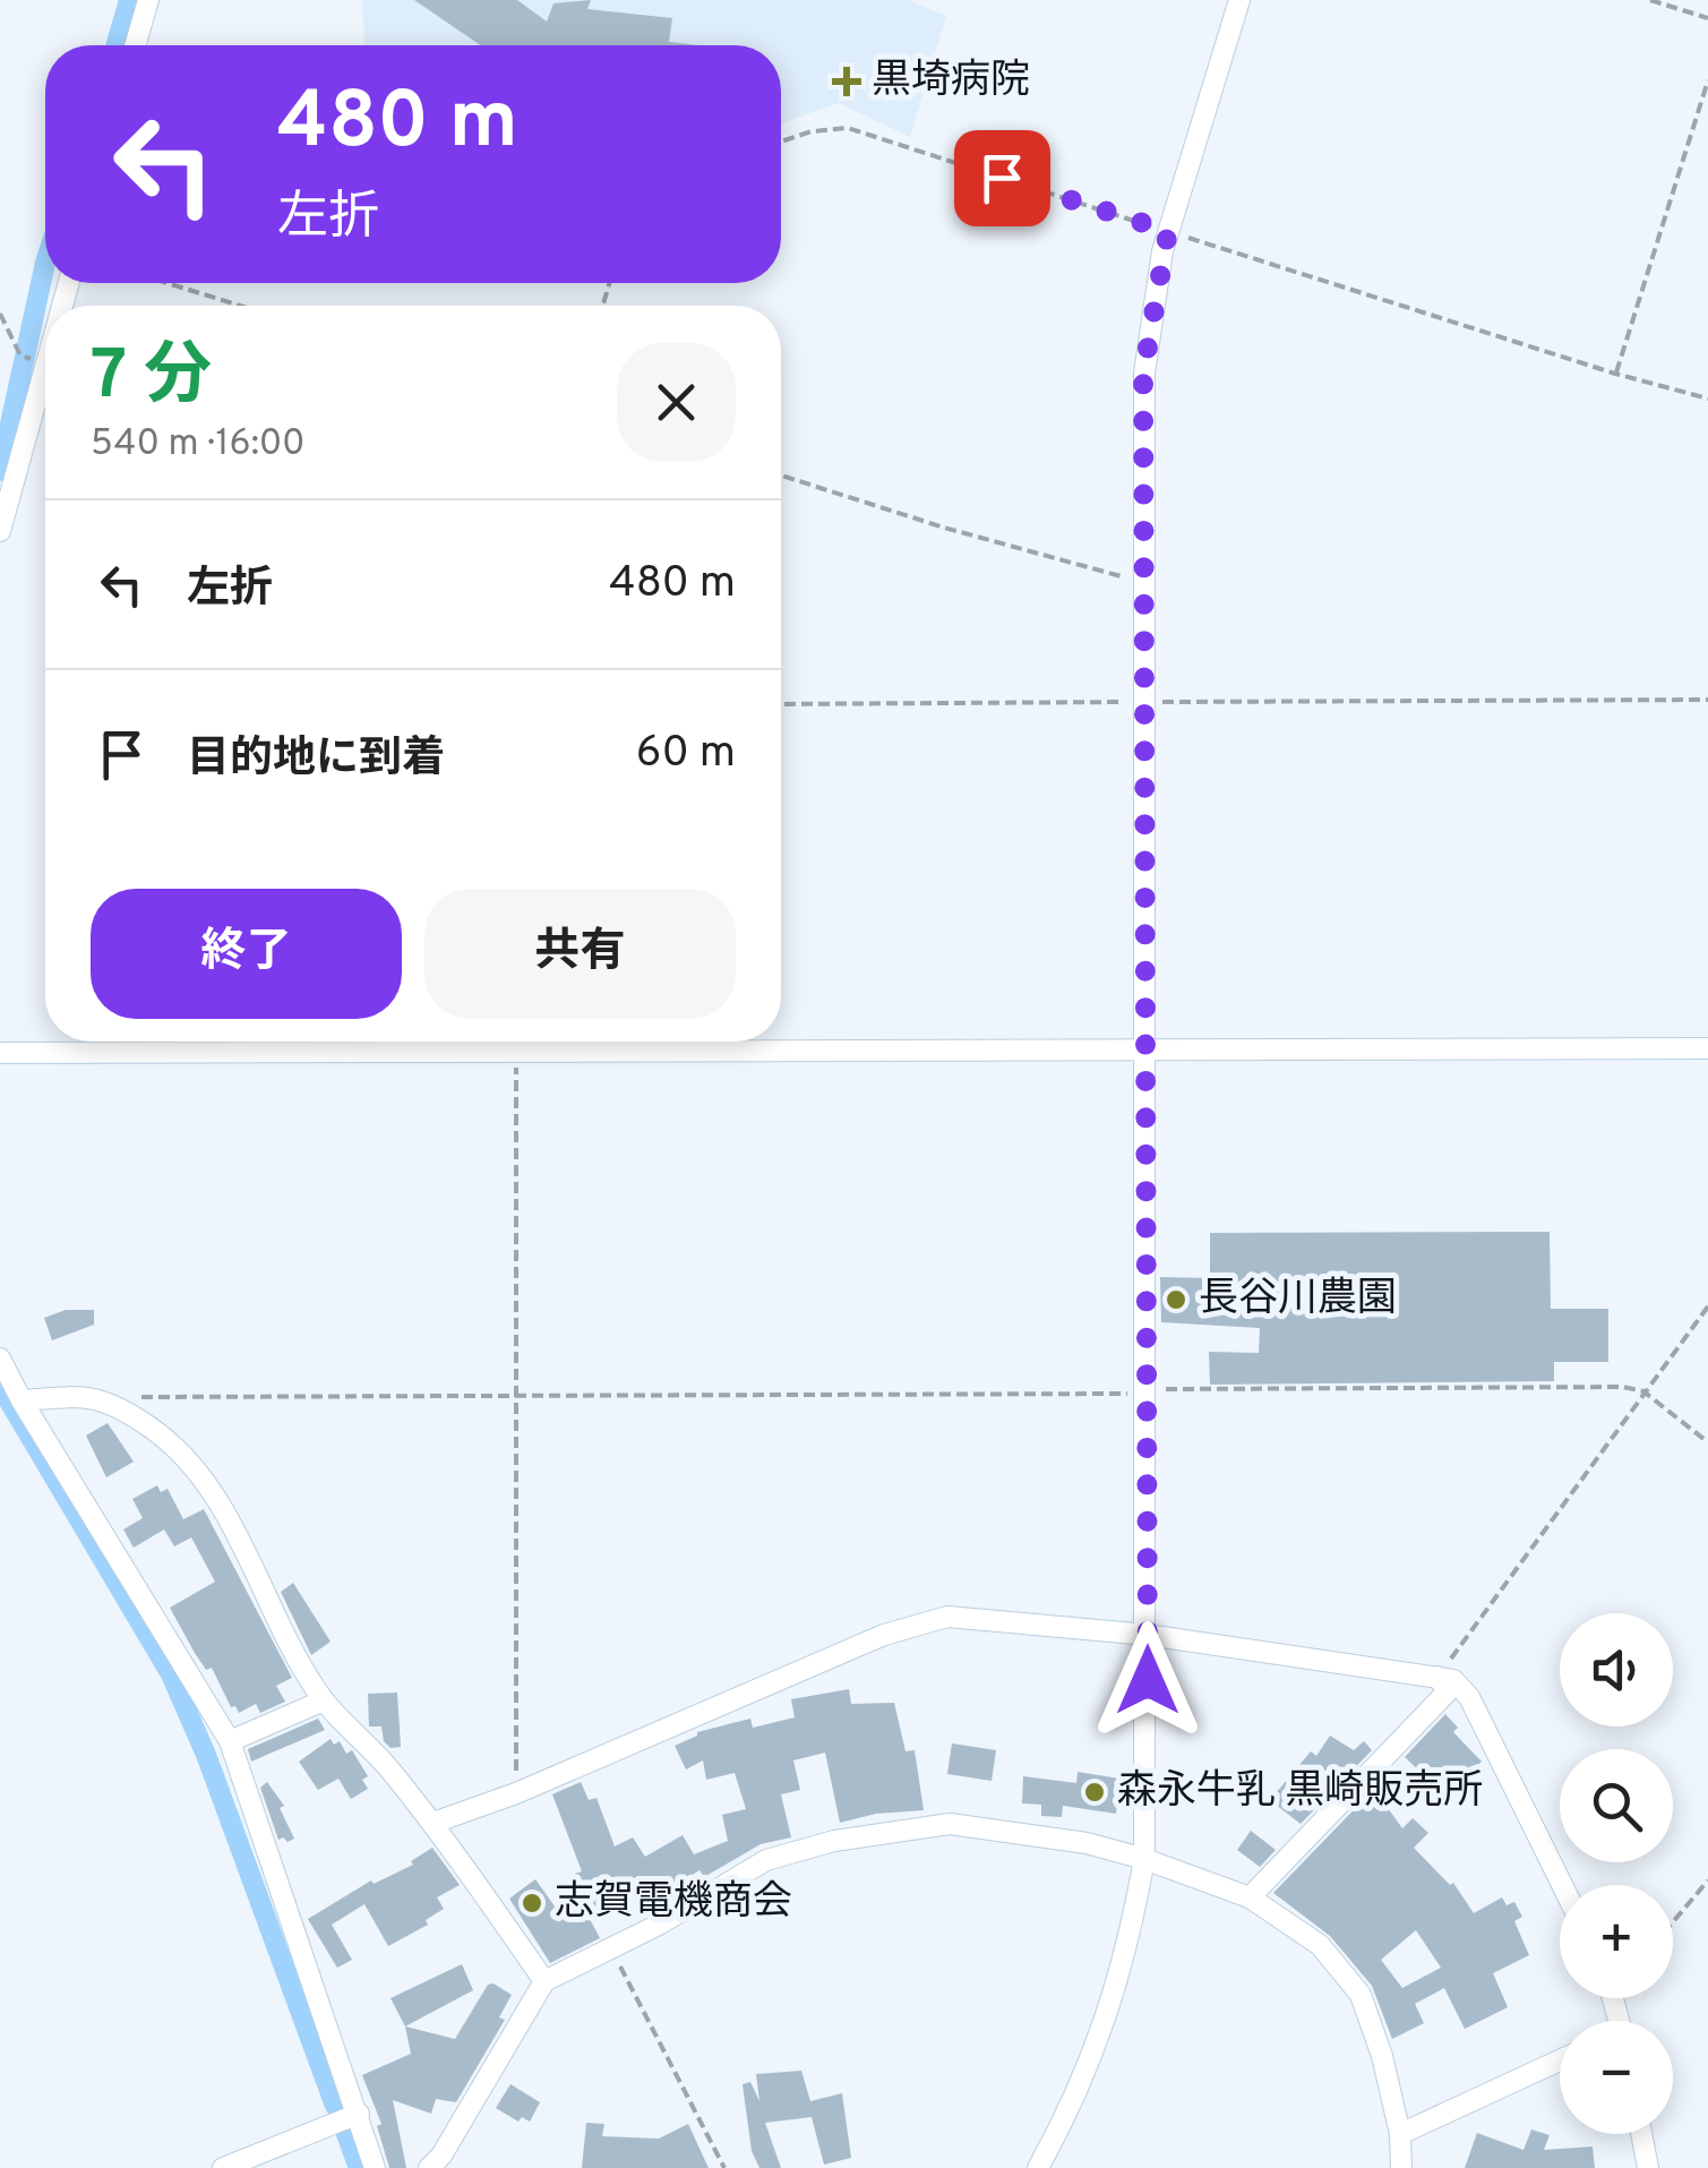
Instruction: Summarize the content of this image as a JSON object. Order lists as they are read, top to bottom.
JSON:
{
  "places": {
    "health": ["黒埼病院"],
    "other": ["長谷川農園", "森永牛乳 黒崎販売所", "志賀電機商会"]
  },
  "page": {
    "turn": ["480 m", "左折"],
    "heading": ["7 分", "540 m · 16:00"],
    "list": [
      {
        "name": "左折",
        "value": "480 m"
      },
      {
        "name": "目的地に到着",
        "value": "60 m"
      }
    ],
    "buttons": ["終了", "共有"],
    "map_buttons": ["+", "−"]
  }
}
